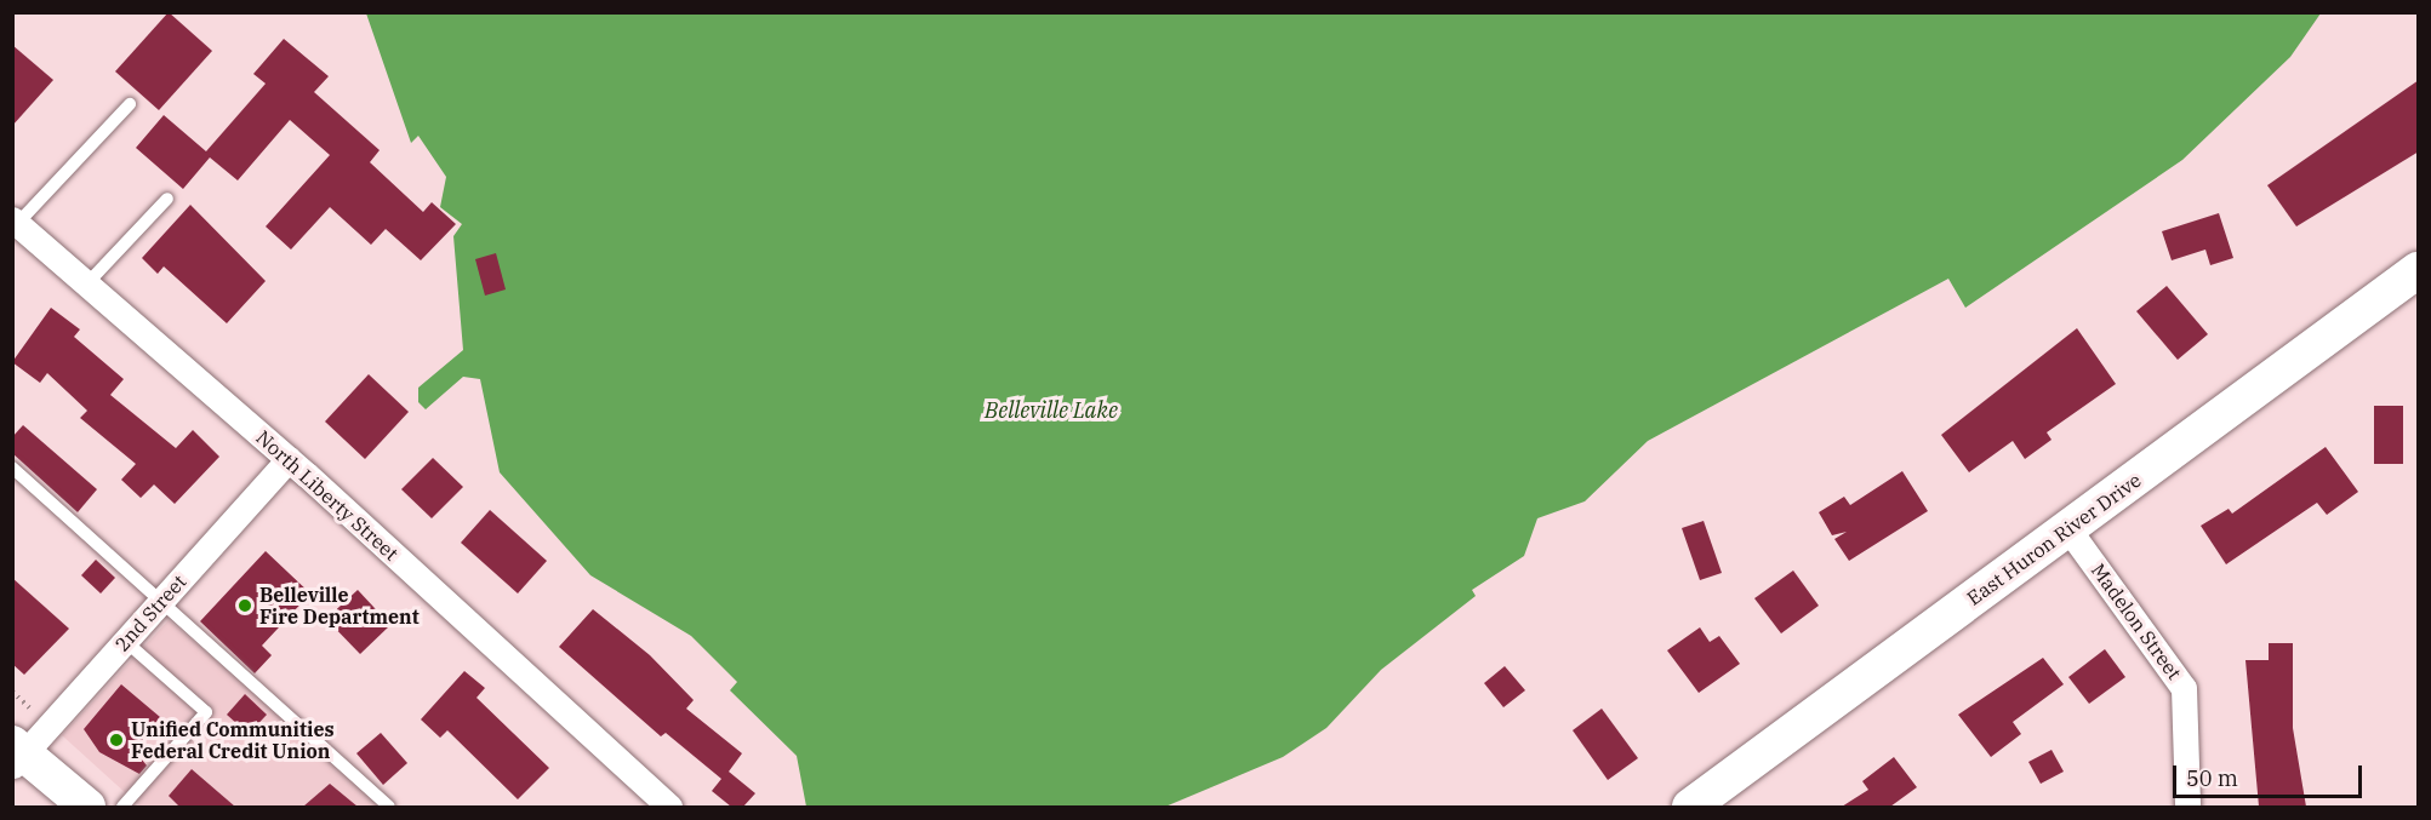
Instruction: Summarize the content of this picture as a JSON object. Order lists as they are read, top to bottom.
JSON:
{
  "streets": {
    "main road": ["East Huron River Drive"],
    "street": ["North Liberty Street", "2nd Street", "Madelon Street"]
  },
  "crossings": [
    ["North Liberty Street", "2nd Street"],
    ["East Huron River Drive", "Madelon Street"]
  ],
  "water": ["Belleville Lake"],
  "places": ["Belleville Fire Department", "Unified Communities Federal Credit Union"],
  "scale_bar": "50 m"
}
